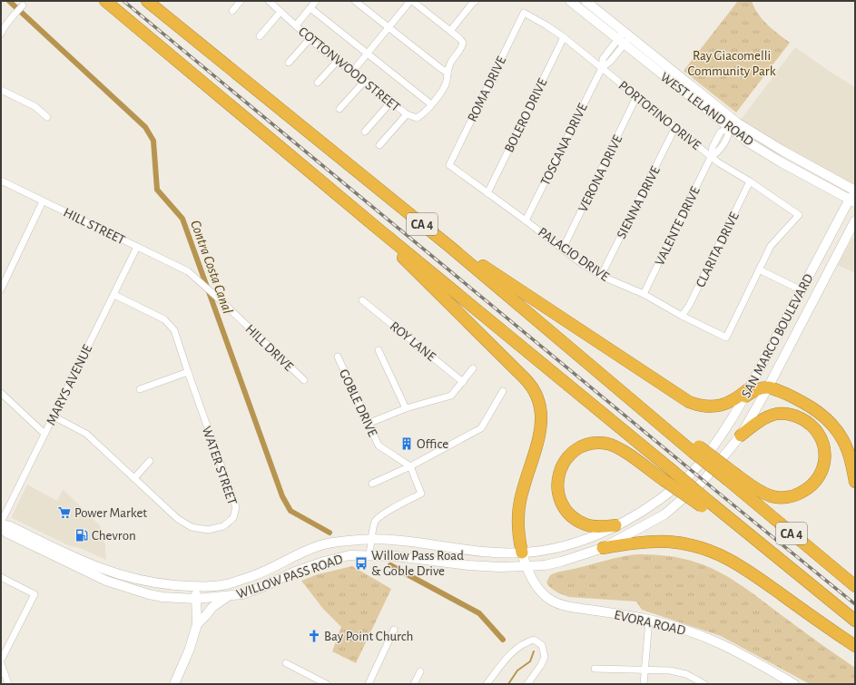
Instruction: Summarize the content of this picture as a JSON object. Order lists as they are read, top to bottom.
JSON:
{
  "streets": {
    "highway": ["CA 4"],
    "main road": [
      "WEST LELAND ROAD",
      "SAN MARCO BOULEVARD",
      "WILLOW PASS ROAD",
      "EVORA ROAD"
    ],
    "street": [
      "COTTONWOOD STREET",
      "ROMA DRIVE",
      "BOLERO DRIVE",
      "PORTOFINO DRIVE",
      "TOSCANA DRIVE",
      "VERONA DRIVE",
      "SIENNA DRIVE",
      "HILL STREET",
      "VALENTE DRIVE",
      "CLARITA DRIVE",
      "PALACIO DRIVE",
      "ROY LANE",
      "HILL DRIVE",
      "MARYS AVENUE",
      "GOBLE DRIVE",
      "WATER STREET"
    ]
  },
  "crossings": [
    ["ROMA DRIVE", "PORTOFINO DRIVE"],
    ["ROMA DRIVE", "PALACIO DRIVE"],
    ["WEST LELAND ROAD", "TOSCANA DRIVE"],
    ["WEST LELAND ROAD", "VALENTE DRIVE"],
    ["WEST LELAND ROAD", "SAN MARCO BOULEVARD"],
    ["BOLERO DRIVE", "PORTOFINO DRIVE"],
    ["BOLERO DRIVE", "PALACIO DRIVE"],
    ["PORTOFINO DRIVE", "TOSCANA DRIVE"],
    ["PORTOFINO DRIVE", "VERONA DRIVE"],
    ["PORTOFINO DRIVE", "SIENNA DRIVE"],
    ["PORTOFINO DRIVE", "VALENTE DRIVE"],
    ["PORTOFINO DRIVE", "CLARITA DRIVE"],
    ["PORTOFINO DRIVE", "PALACIO DRIVE"],
    ["TOSCANA DRIVE", "PALACIO DRIVE"],
    ["VERONA DRIVE", "PALACIO DRIVE"],
    ["SIENNA DRIVE", "PALACIO DRIVE"],
    ["HILL STREET", "HILL DRIVE"],
    ["HILL STREET", "MARYS AVENUE"],
    ["VALENTE DRIVE", "PALACIO DRIVE"],
    ["CLARITA DRIVE", "PALACIO DRIVE"],
    ["SAN MARCO BOULEVARD", "WILLOW PASS ROAD"],
    ["MARYS AVENUE", "WATER STREET"],
    ["MARYS AVENUE", "WILLOW PASS ROAD"],
    ["WILLOW PASS ROAD", "EVORA ROAD"]
  ],
  "water": ["Contra Costa Canal"],
  "parks": ["Ray Giacomelli Community Park"],
  "places": {
    "building": ["Office"],
    "supermarket": ["Power Market"],
    "fuel station": ["Chevron"],
    "bus stop": ["Willow Pass Road & Goble Drive"],
    "church": ["Bay Point Church"]
  }
}
